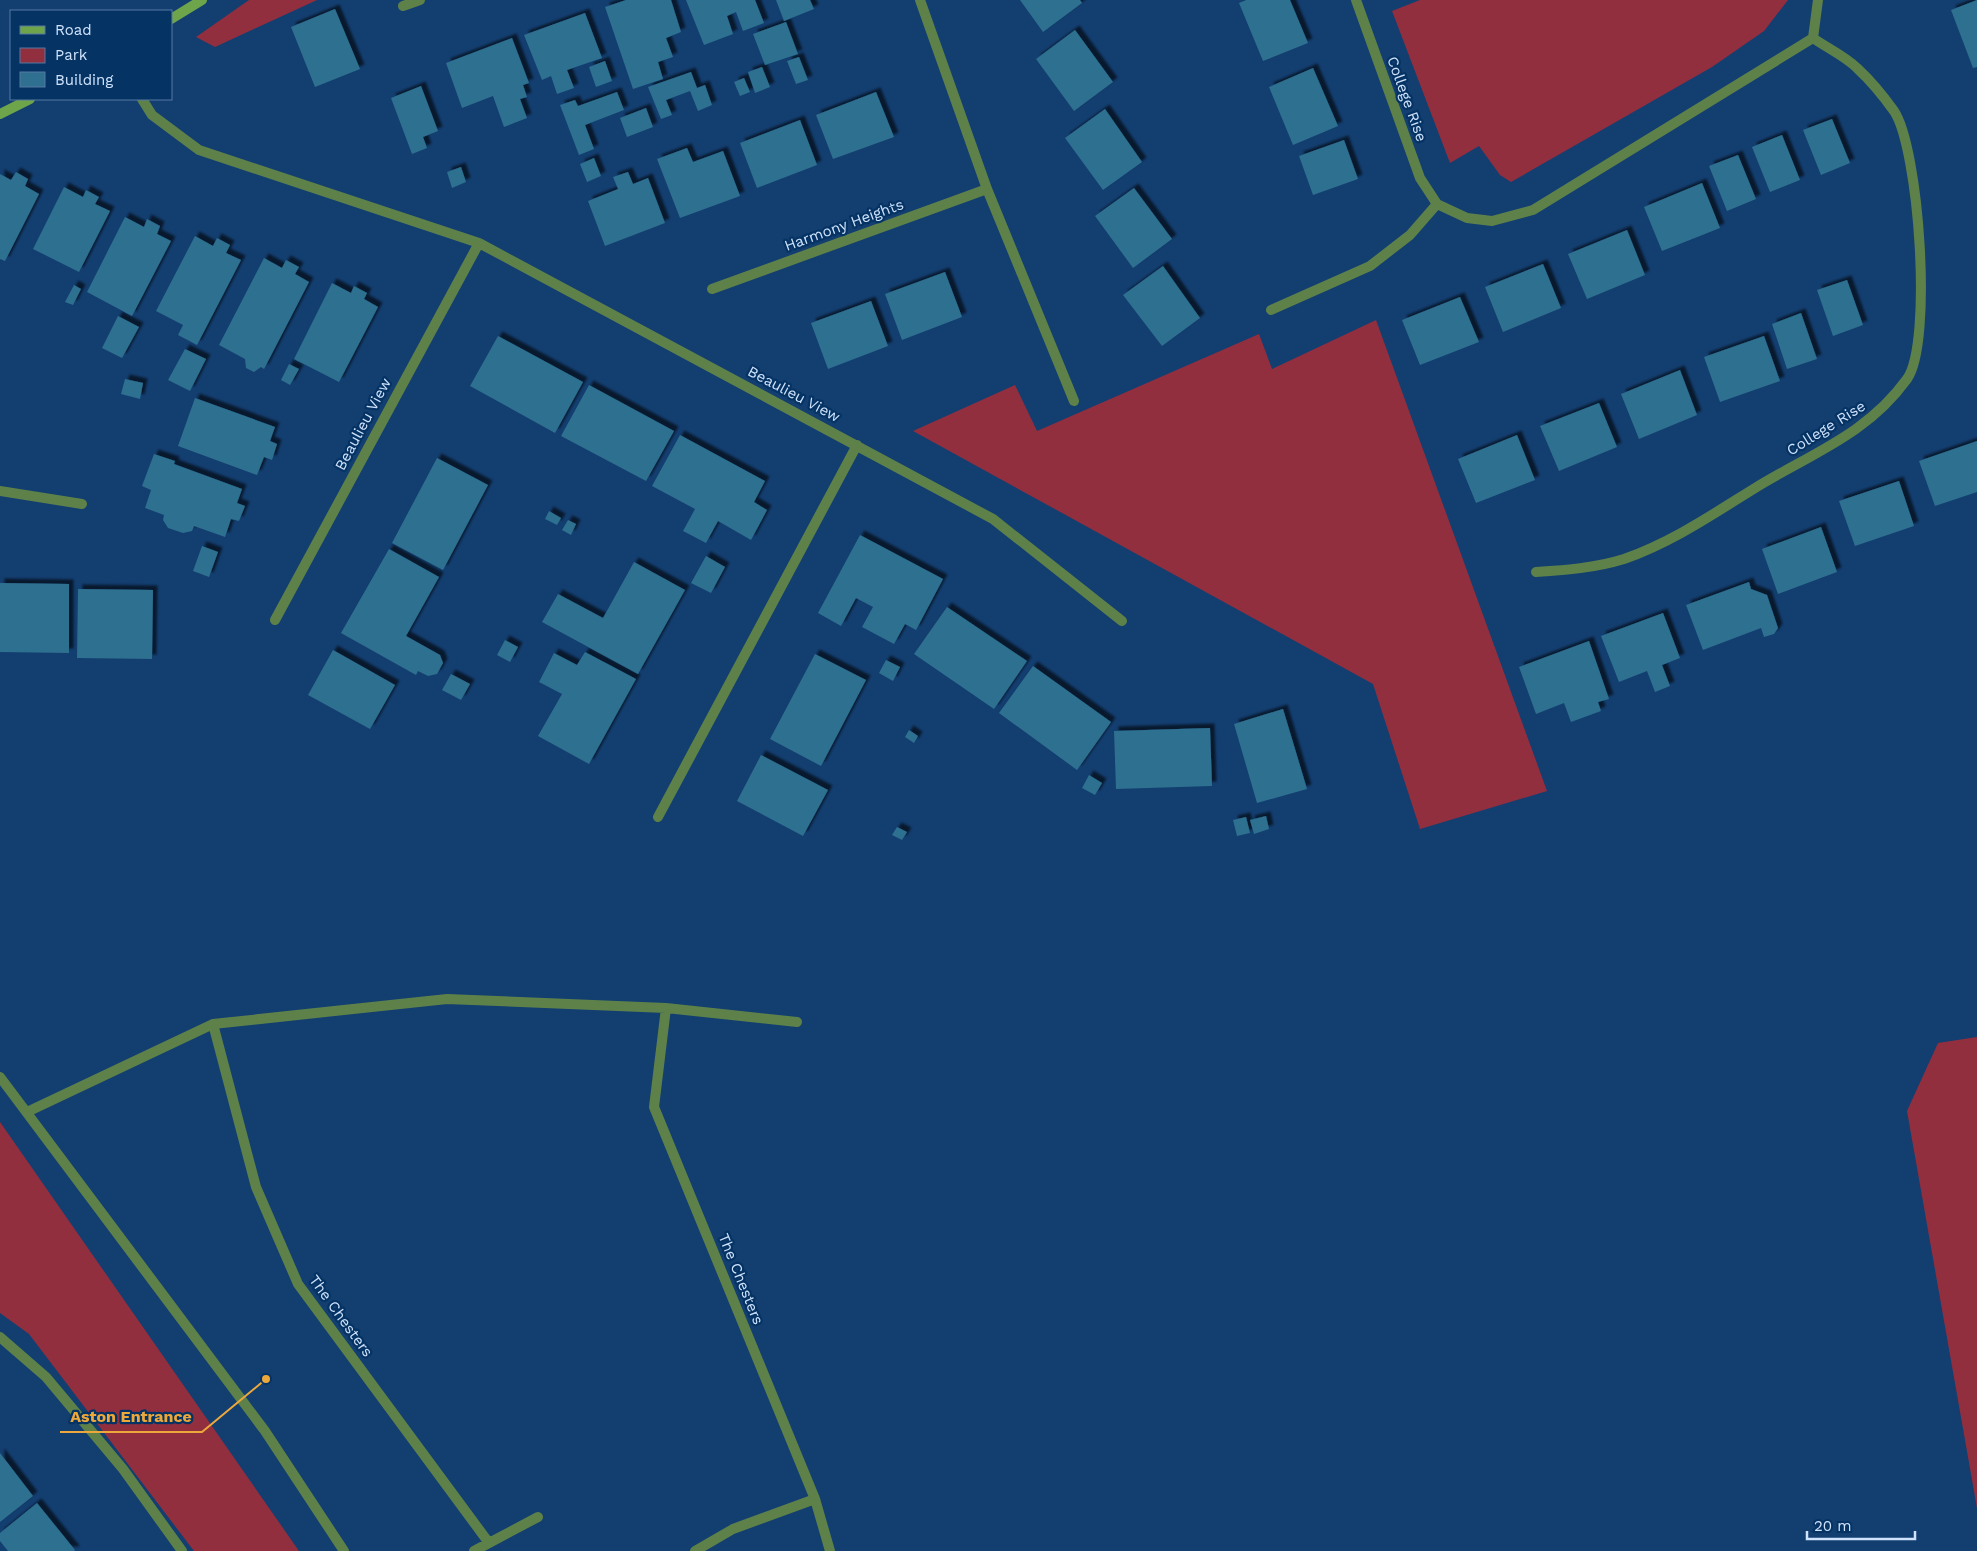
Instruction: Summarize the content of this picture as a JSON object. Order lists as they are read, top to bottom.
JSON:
{
  "streets": {
    "street": [
      "College Rise",
      "Harmony Heights",
      "Beaulieu View",
      "The Chesters"
    ]
  },
  "places": ["Aston Entrance"],
  "legend": ["Road", "Park", "Building"],
  "scale_bar": "20 m"
}
